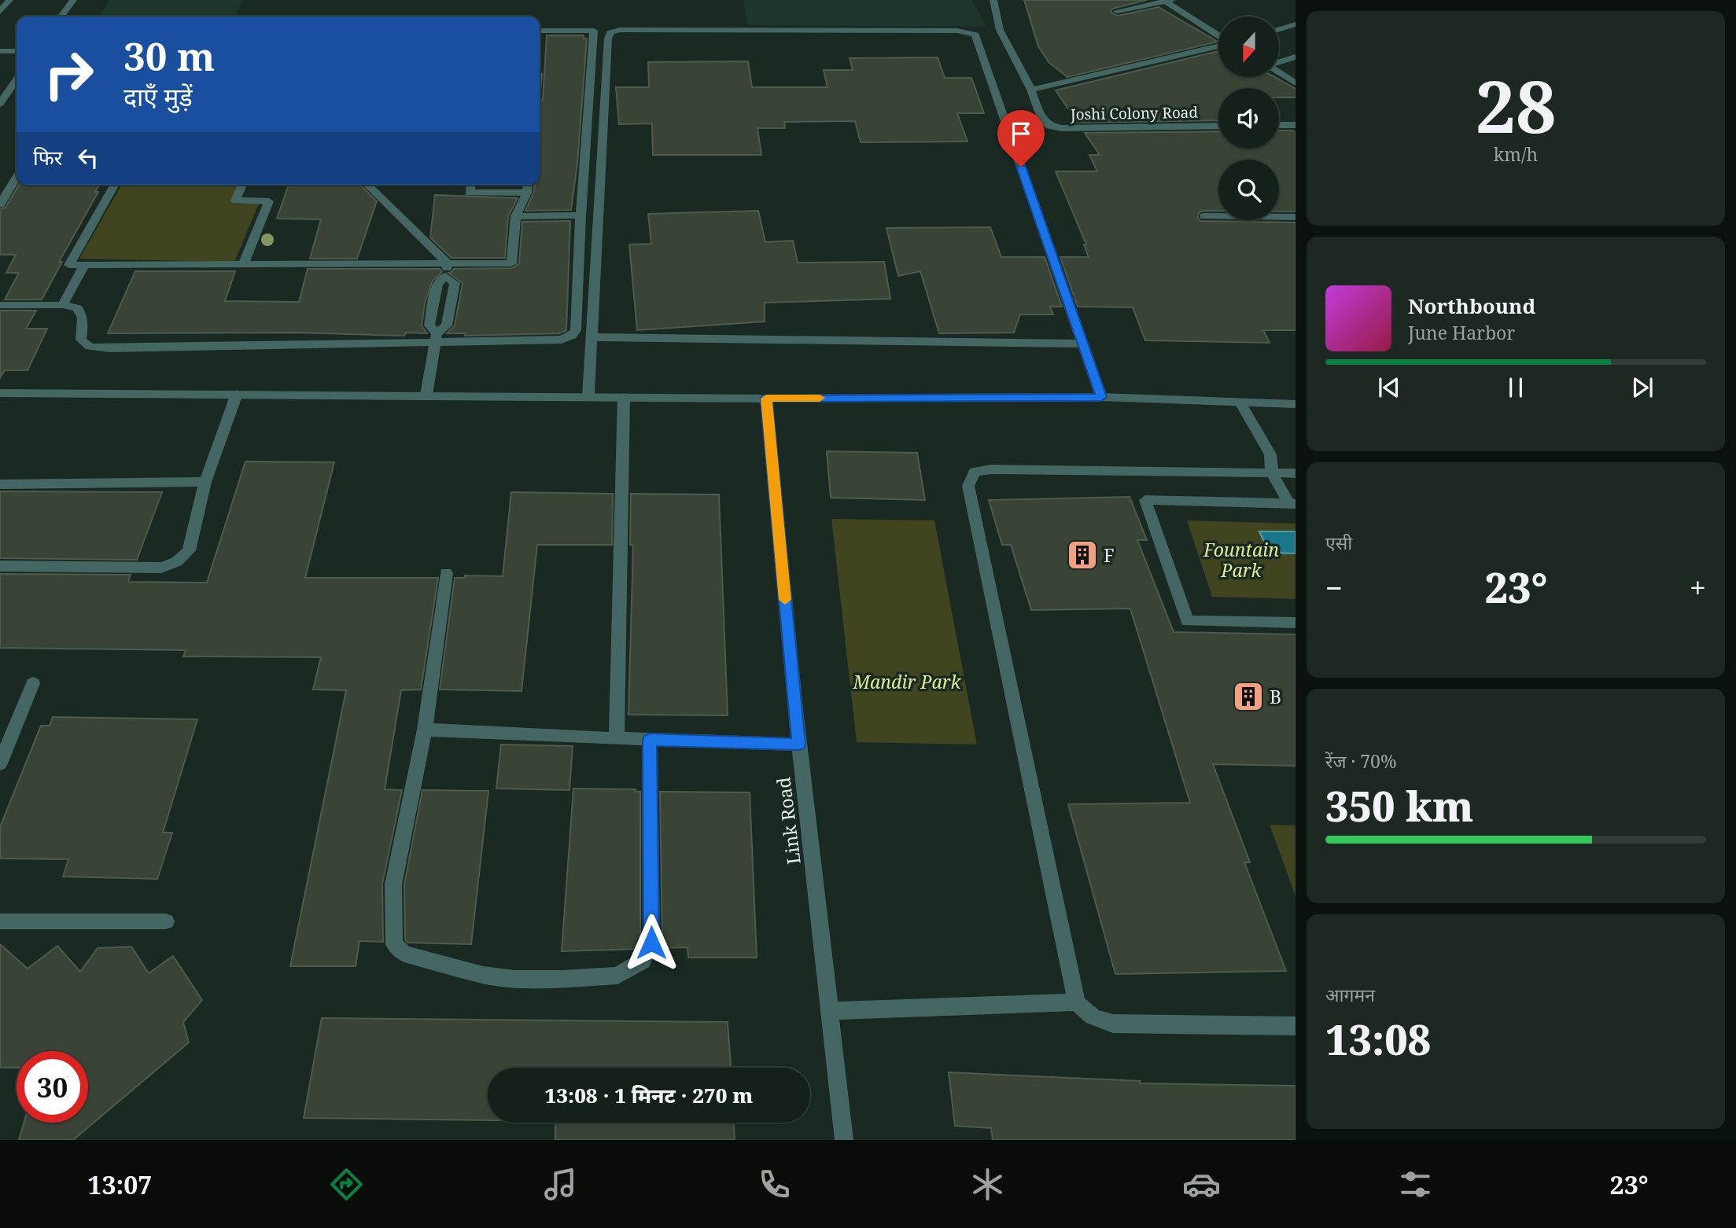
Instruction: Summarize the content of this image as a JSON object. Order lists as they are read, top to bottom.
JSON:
{
  "streets": {
    "street": ["Joshi Colony Road", "Link Road"]
  },
  "parks": ["Fountain Park", "Mandir Park"],
  "places": {
    "building": ["F", "B"]
  },
  "north": "bottom",
  "page": {
    "tile": [
      ["28", "km/h"],
      "एसी",
      ["रेंज · 70%", "350 km"],
      ["आगमन", "13:08"]
    ],
    "turn": ["30 m", "दाएँ मुड़ें"],
    "then": "फिर",
    "song": ["Northbound", "June Harbor"],
    "heat": ["−", "23°", "+"],
    "limit": "30",
    "trip": "13:08 · 1 मिनट · 270 m",
    "tabs": ["13:07", "23°"]
  }
}
